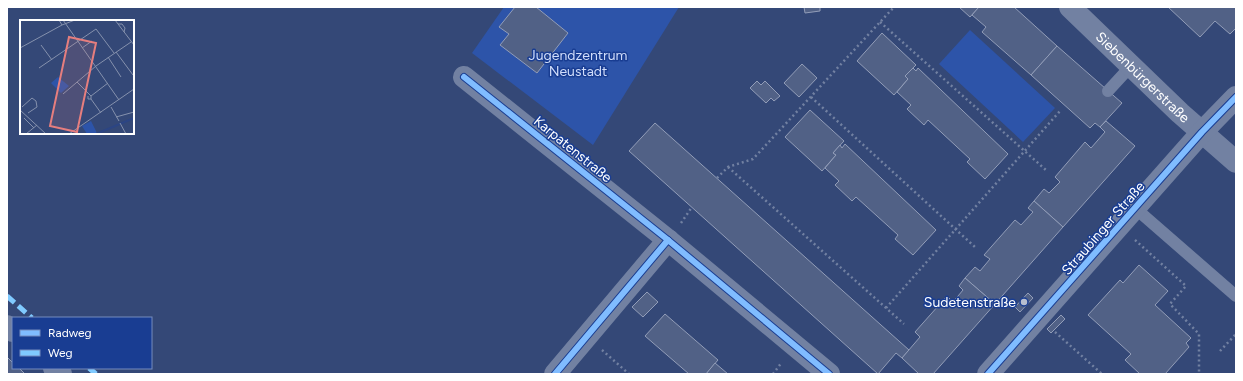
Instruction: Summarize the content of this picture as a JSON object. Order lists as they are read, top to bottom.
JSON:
{
  "streets": {
    "street": ["Siebenbürgerstraße", "Karpatenstraße", "Straubinger Straße"]
  },
  "crossings": [
    ["Siebenbürgerstraße", "Straubinger Straße"]
  ],
  "parks": ["Jugendzentrum Neustadt"],
  "places": ["Sudetenstraße"],
  "legend": ["Radweg", "Weg"]
}
